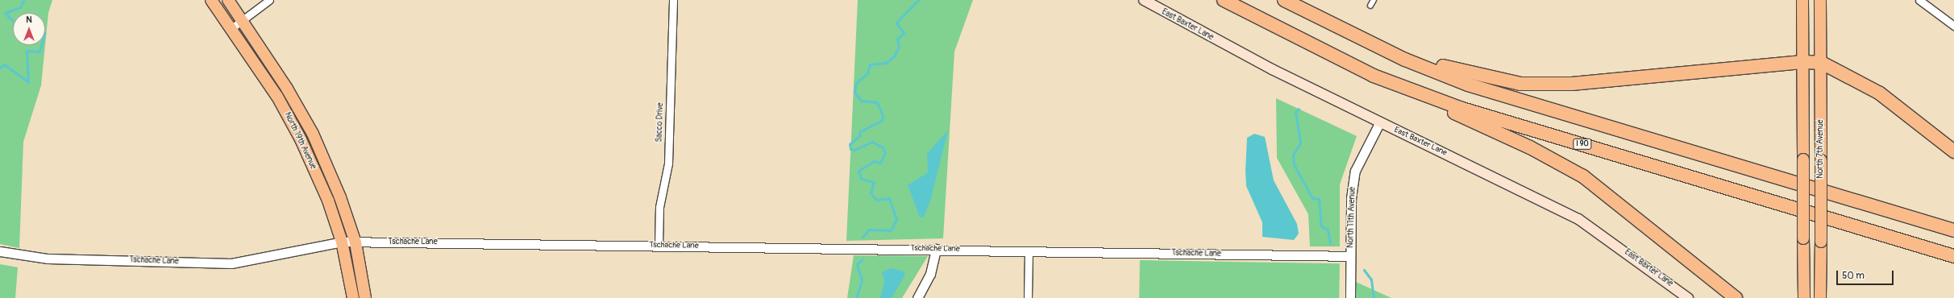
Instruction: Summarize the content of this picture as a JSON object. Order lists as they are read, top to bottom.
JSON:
{
  "streets": {
    "highway": ["I 90"],
    "main road": ["East Baxter Lane", "North 19th Avenue", "North 7th Avenue"],
    "street": ["Sacco Drive", "North 11th Avenue", "Tschache Lane"]
  },
  "crossings": [
    ["East Baxter Lane", "North 11th Avenue"],
    ["Sacco Drive", "Tschache Lane"],
    ["North 19th Avenue", "Tschache Lane"],
    ["North 11th Avenue", "Tschache Lane"]
  ],
  "scale_bar": "50 m",
  "north": "top"
}
